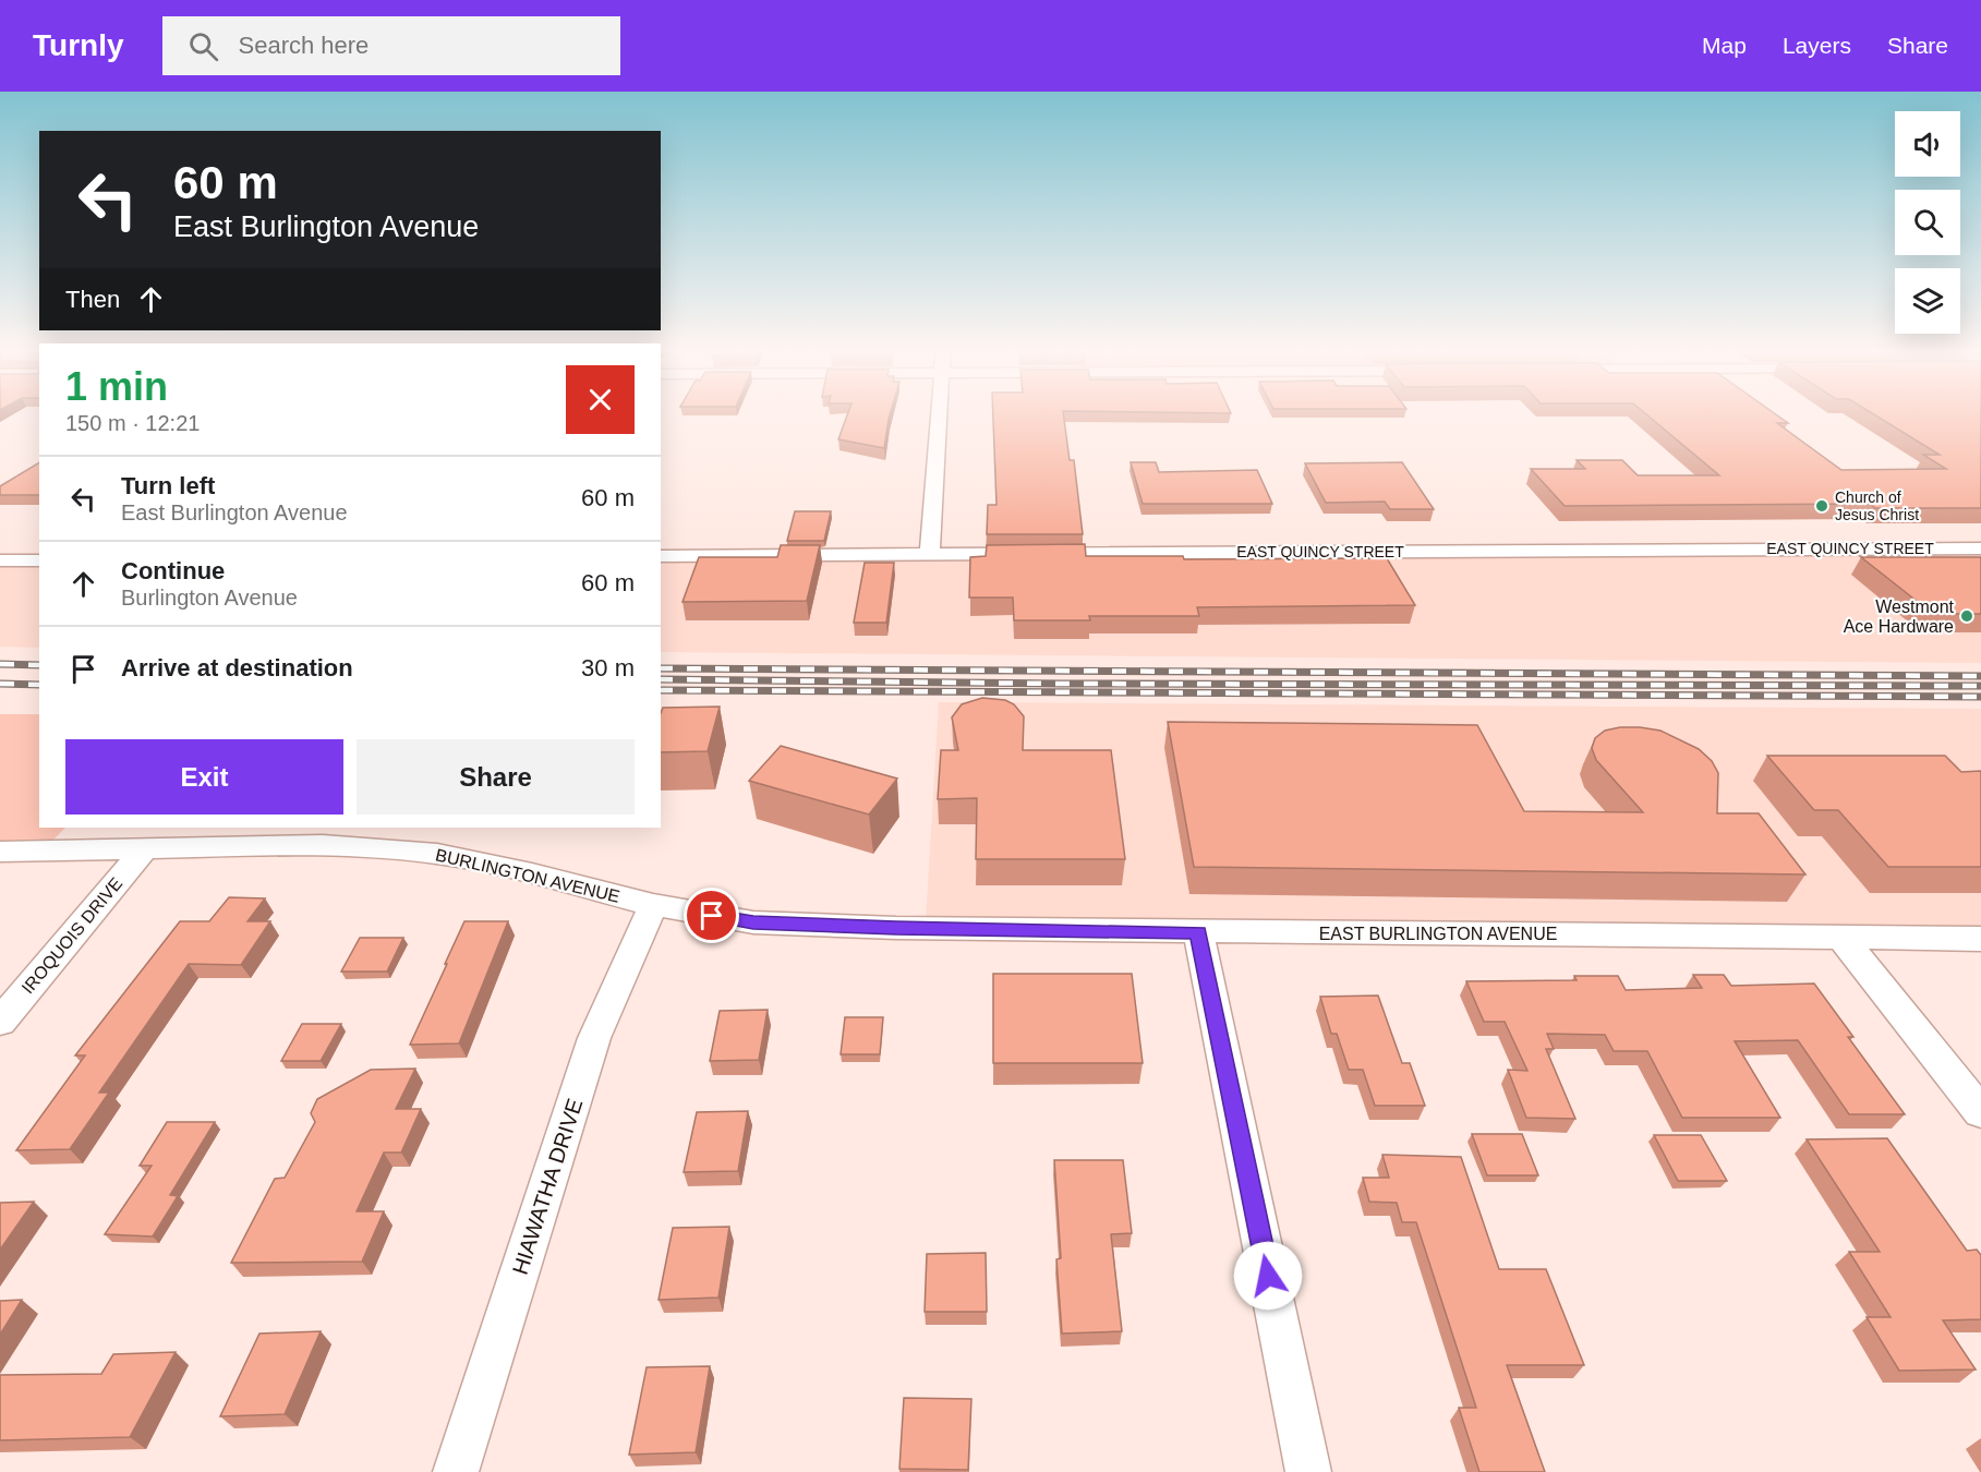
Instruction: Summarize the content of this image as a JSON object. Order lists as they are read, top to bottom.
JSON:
{
  "streets": {
    "street": [
      "EAST QUINCY STREET",
      "BURLINGTON AVENUE",
      "EAST BURLINGTON AVENUE",
      "IROQUOIS DRIVE",
      "HIAWATHA DRIVE"
    ]
  },
  "crossings": [
    ["BURLINGTON AVENUE", "EAST BURLINGTON AVENUE"],
    ["BURLINGTON AVENUE", "IROQUOIS DRIVE"],
    ["BURLINGTON AVENUE", "HIAWATHA DRIVE"]
  ],
  "places": ["Church of Jesus Christ", "Westmont Ace Hardware"],
  "page": {
    "header": "Turnly",
    "search": "Search here",
    "nav": ["Map", "Layers", "Share"],
    "turn": ["60 m", "East Burlington Avenue"],
    "then": "Then",
    "heading": ["1 min", "150 m · 12:21"],
    "list": [
      {
        "name": "Turn left",
        "note": "East Burlington Avenue",
        "value": "60 m"
      },
      {
        "name": "Continue",
        "note": "Burlington Avenue",
        "value": "60 m"
      },
      {
        "name": "Arrive at destination",
        "value": "30 m"
      }
    ],
    "buttons": ["Exit", "Share"]
  }
}
